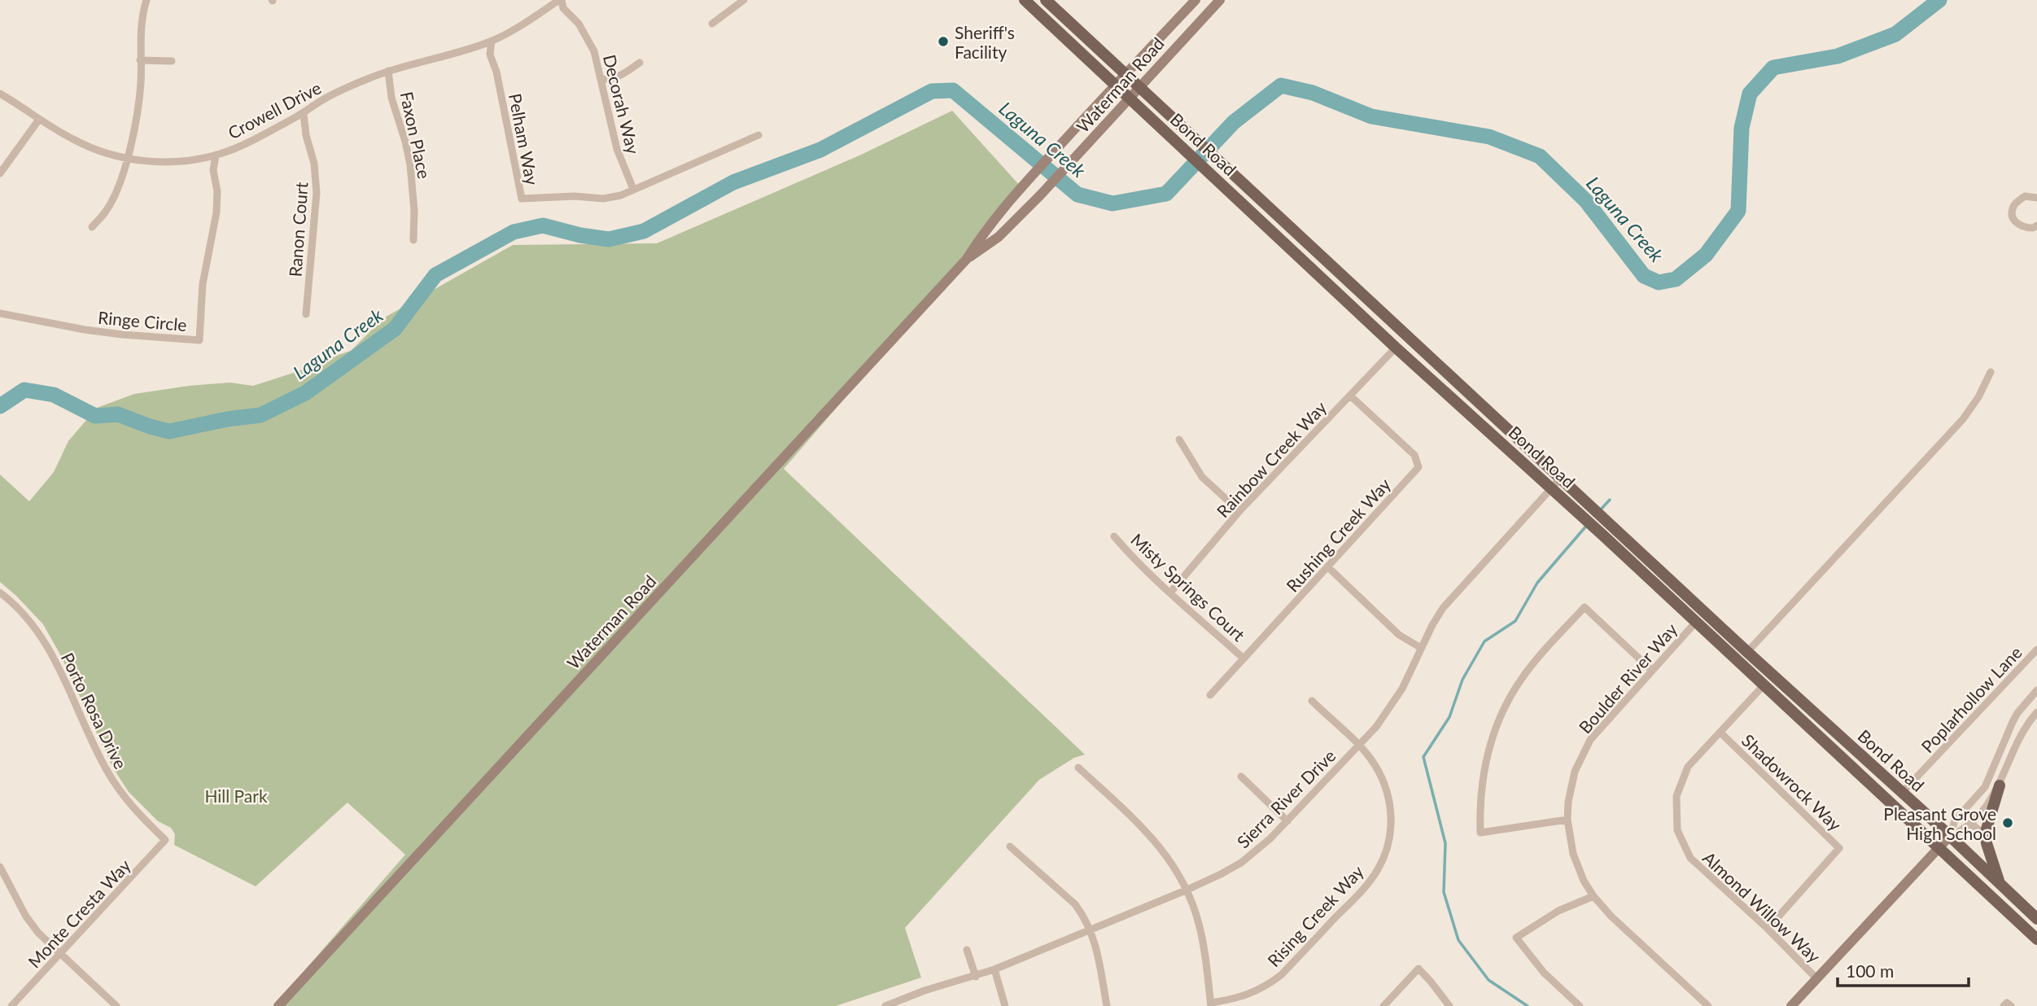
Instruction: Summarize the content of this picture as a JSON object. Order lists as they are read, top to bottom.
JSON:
{
  "streets": {
    "main road": ["Waterman Road", "Bond Road"],
    "street": [
      "Decorah Way",
      "Crowell Drive",
      "Faxon Place",
      "Pelham Way",
      "Ranon Court",
      "Ringe Circle",
      "Rainbow Creek Way",
      "Rushing Creek Way",
      "Misty Springs Court",
      "Boulder River Way",
      "Poplarhollow Lane",
      "Porto Rosa Drive",
      "Shadowrock Way",
      "Sierra River Drive",
      "Almond Willow Way",
      "Monte Cresta Way",
      "Rising Creek Way"
    ]
  },
  "crossings": [
    ["Waterman Road", "Bond Road"],
    ["Decorah Way", "Crowell Drive"],
    ["Decorah Way", "Pelham Way"],
    ["Crowell Drive", "Faxon Place"],
    ["Crowell Drive", "Pelham Way"],
    ["Crowell Drive", "Ranon Court"],
    ["Crowell Drive", "Ringe Circle"],
    ["Bond Road", "Rainbow Creek Way"],
    ["Bond Road", "Boulder River Way"],
    ["Bond Road", "Poplarhollow Lane"],
    ["Bond Road", "Sierra River Drive"],
    ["Bond Road", "Almond Willow Way"],
    ["Rainbow Creek Way", "Rushing Creek Way"],
    ["Rainbow Creek Way", "Misty Springs Court"],
    ["Rushing Creek Way", "Misty Springs Court"],
    ["Porto Rosa Drive", "Monte Cresta Way"],
    ["Shadowrock Way", "Almond Willow Way"],
    ["Sierra River Drive", "Rising Creek Way"]
  ],
  "water": ["Laguna Creek"],
  "parks": ["Hill Park"],
  "places": ["Sheriff's Facility", "Pleasant Grove High School"],
  "scale_bar": "100 m"
}
